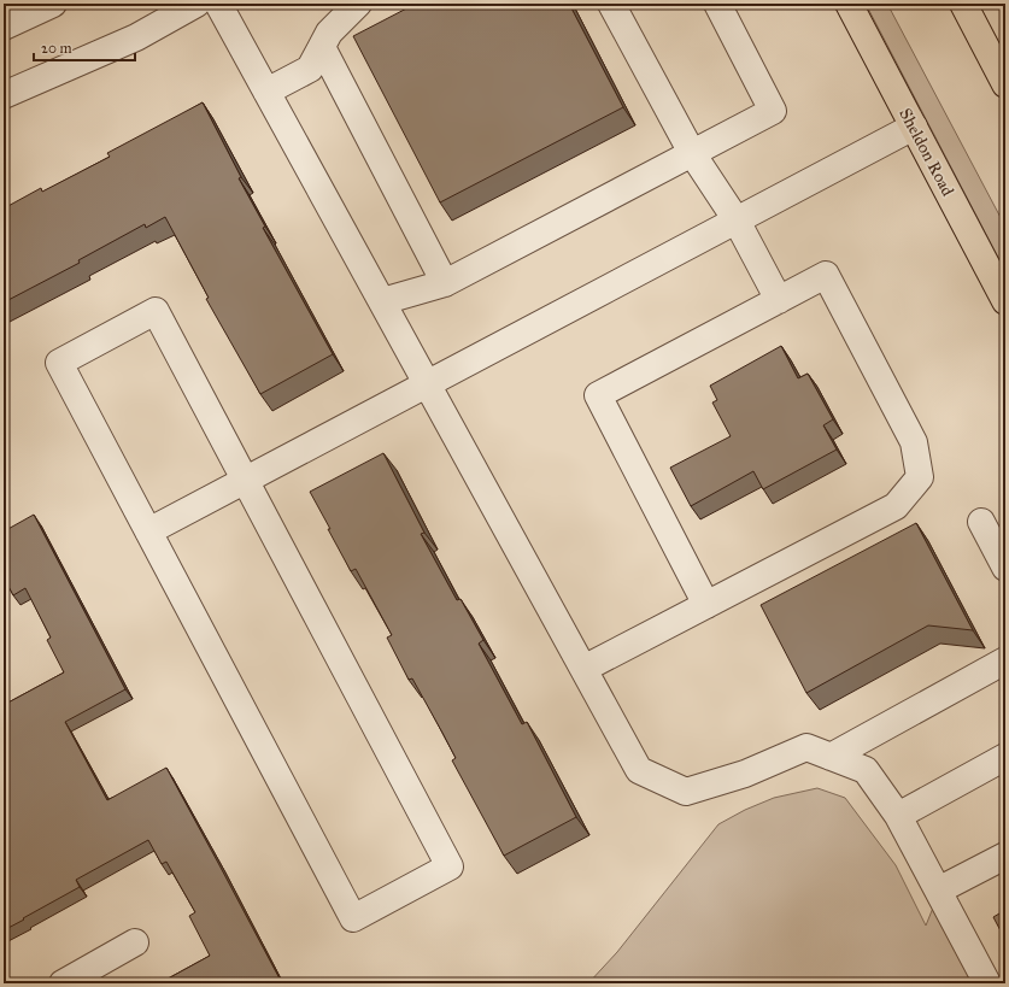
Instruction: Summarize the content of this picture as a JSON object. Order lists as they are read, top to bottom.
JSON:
{
  "streets": {
    "main road": ["Sheldon Road"]
  },
  "scale_bar": "20 m"
}
